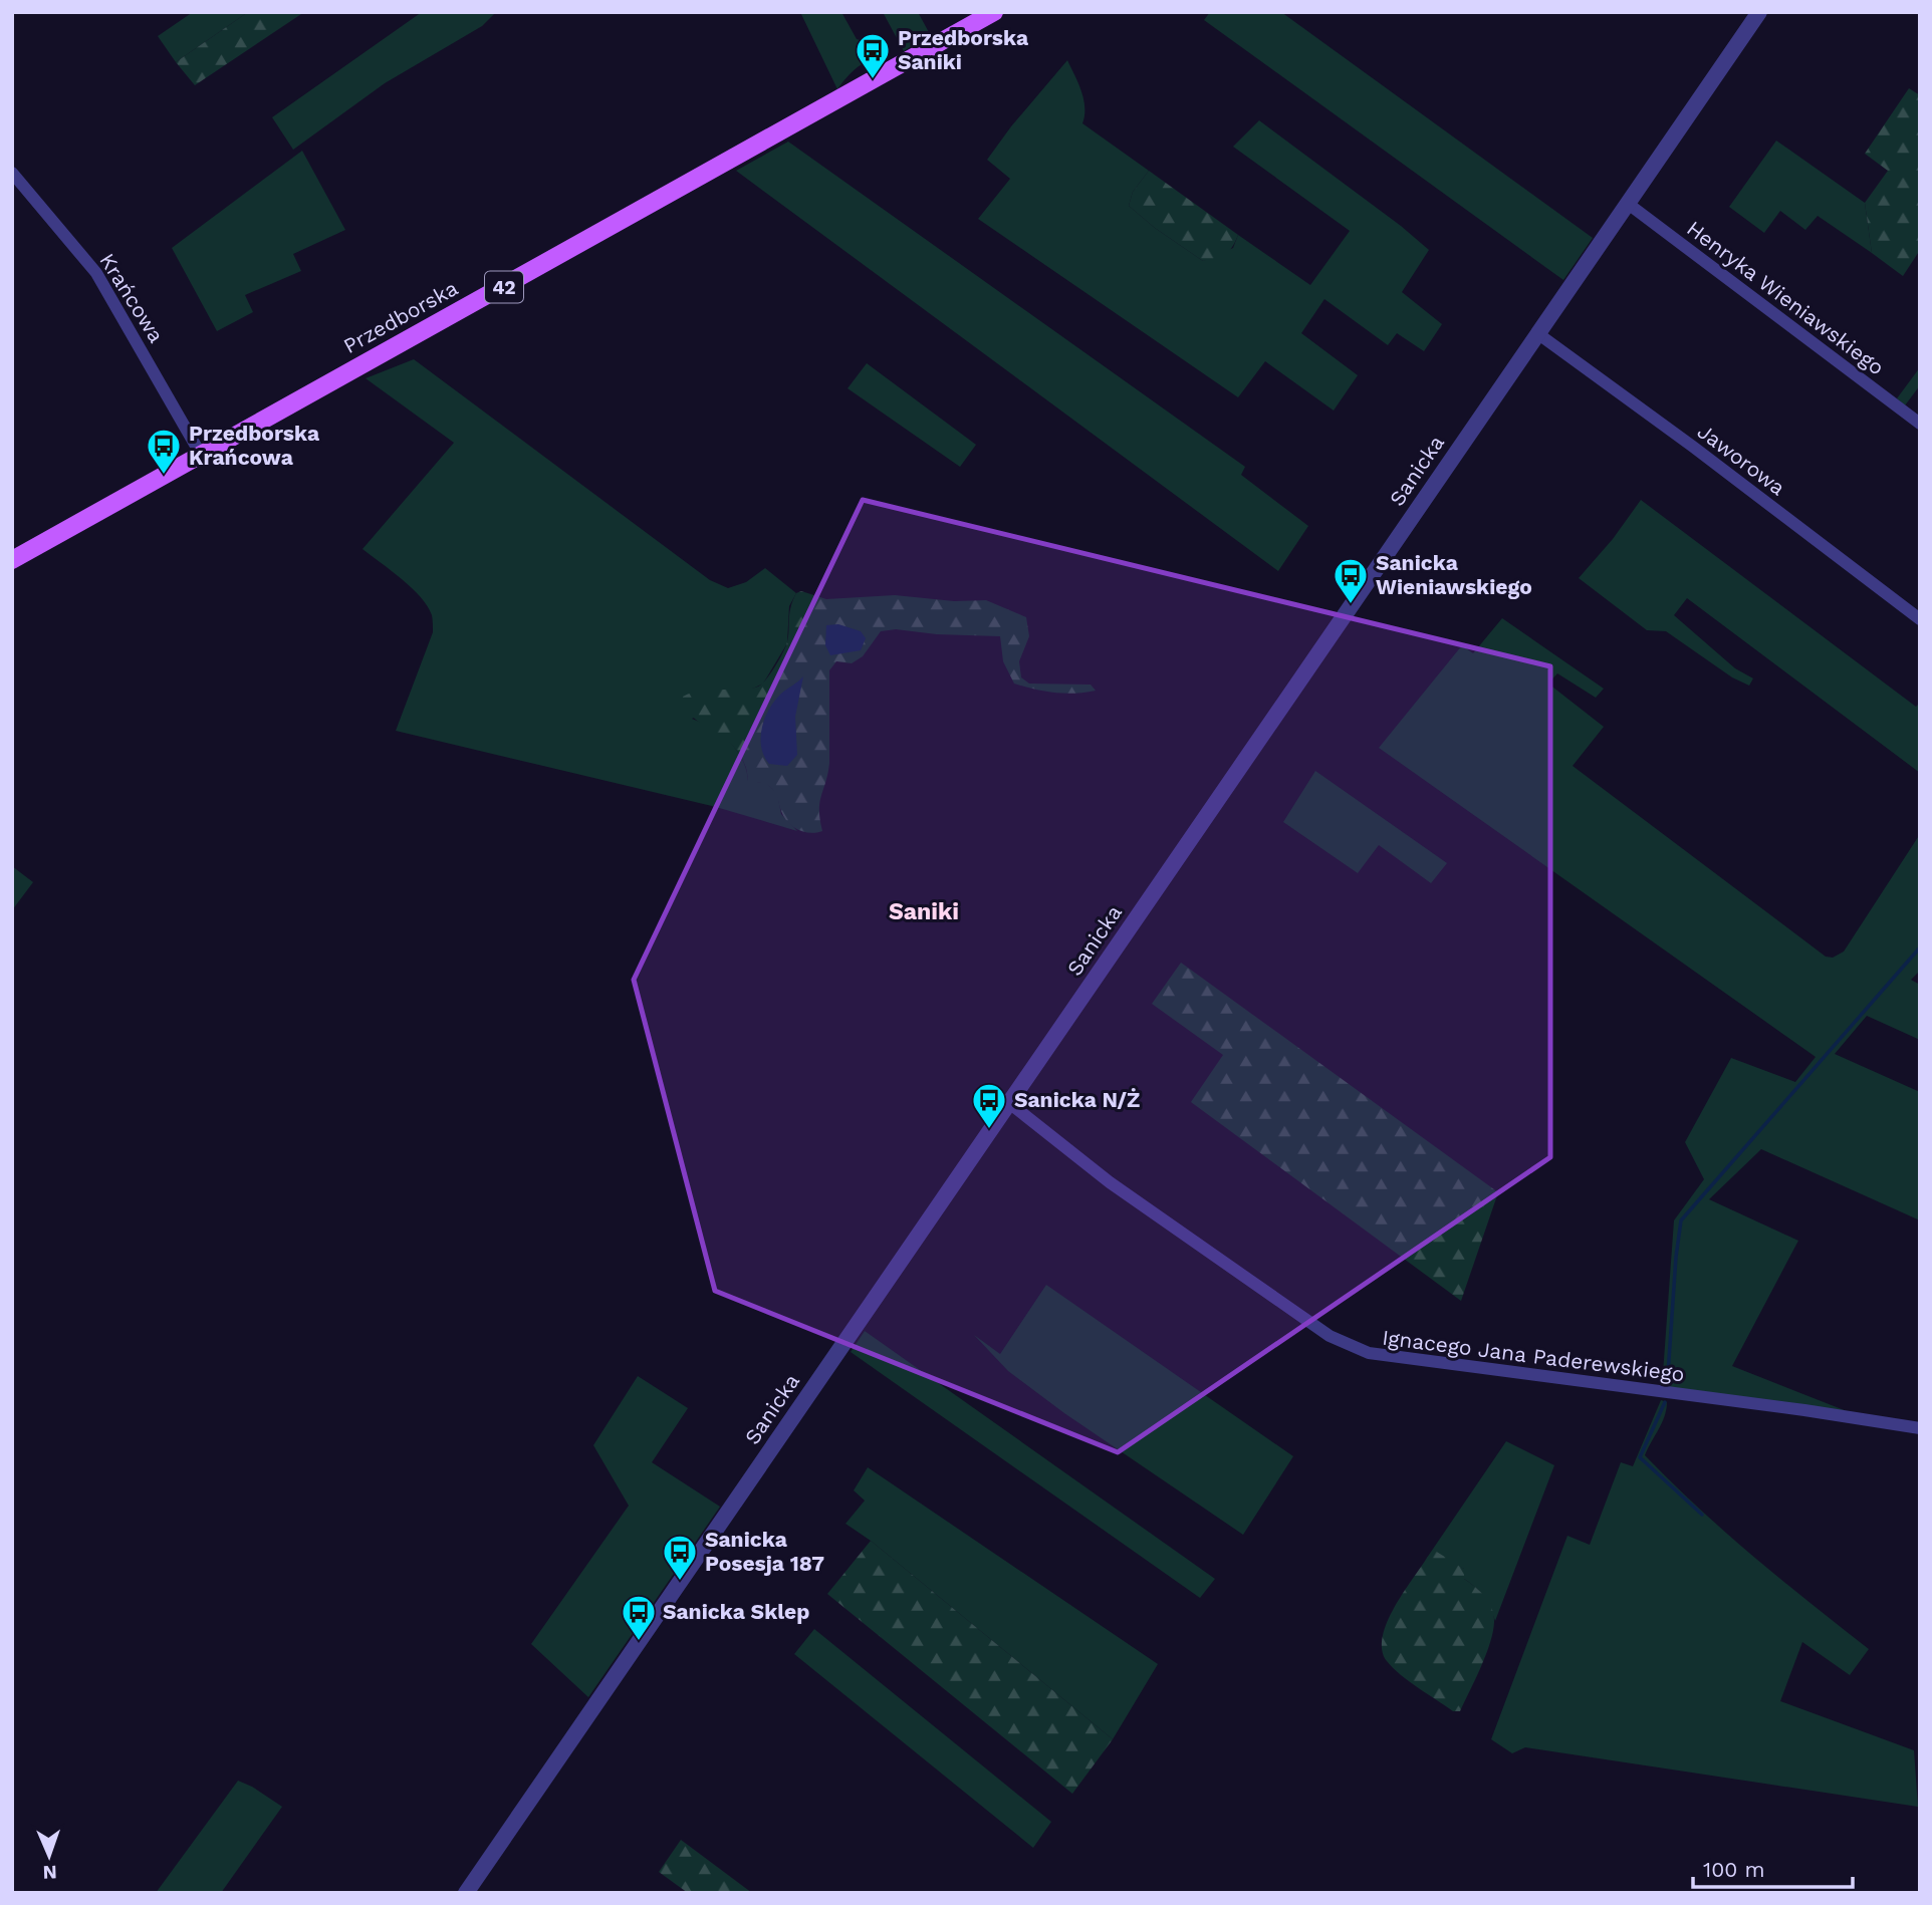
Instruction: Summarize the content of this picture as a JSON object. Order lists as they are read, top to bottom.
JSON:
{
  "streets": {
    "main road": ["42", "Przedborska"],
    "street": [
      "Krańcowa",
      "Henryka Wieniawskiego",
      "Jaworowa",
      "Sanicka",
      "Ignacego Jana Paderewskiego"
    ]
  },
  "crossings": [
    ["Krańcowa", "Przedborska"],
    ["Henryka Wieniawskiego", "Sanicka"],
    ["Jaworowa", "Sanicka"],
    ["Sanicka", "Ignacego Jana Paderewskiego"]
  ],
  "districts": ["Saniki"],
  "places": {
    "bus stop": [
      "Przedborska Saniki",
      "Przedborska Krańcowa",
      "Sanicka Wieniawskiego",
      "Sanicka N/Ż",
      "Sanicka Posesja 187",
      "Sanicka Sklep"
    ]
  },
  "scale_bar": "100 m",
  "north": "bottom"
}
